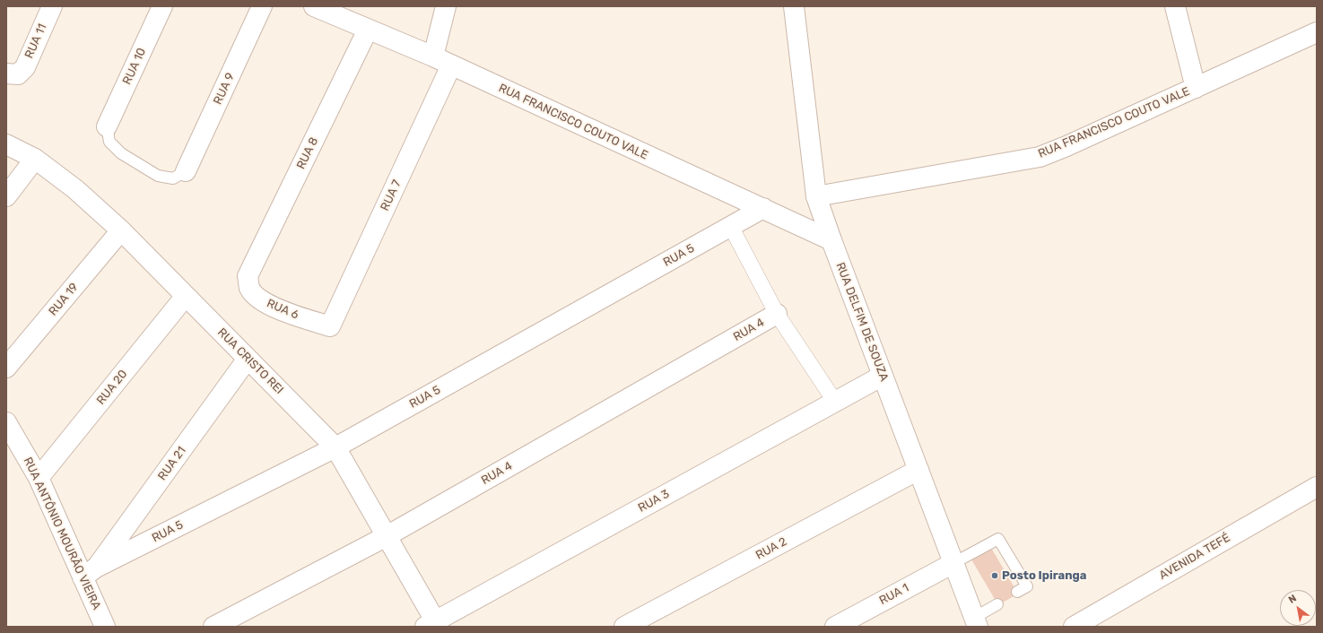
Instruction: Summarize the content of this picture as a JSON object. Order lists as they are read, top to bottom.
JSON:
{
  "streets": {
    "street": [
      "RUA 11",
      "RUA 10",
      "RUA 9",
      "RUA FRANCISCO COUTO VALE",
      "RUA 8",
      "RUA 7",
      "RUA 5",
      "RUA 19",
      "RUA 6",
      "RUA DELFIM DE SOUZA",
      "RUA 4",
      "RUA CRISTO REI",
      "RUA 20",
      "RUA 21",
      "RUA 3",
      "RUA ANTÔNIO MOURÃO VIEIRA",
      "RUA 2",
      "AVENIDA TEFÉ",
      "RUA 1"
    ]
  },
  "crossings": [
    ["RUA FRANCISCO COUTO VALE", "RUA 8"],
    ["RUA FRANCISCO COUTO VALE", "RUA 7"],
    ["RUA FRANCISCO COUTO VALE", "RUA 5"],
    ["RUA FRANCISCO COUTO VALE", "RUA DELFIM DE SOUZA"],
    ["RUA 8", "RUA 6"],
    ["RUA 7", "RUA 6"],
    ["RUA 5", "RUA CRISTO REI"],
    ["RUA 5", "RUA 21"],
    ["RUA 5", "RUA ANTÔNIO MOURÃO VIEIRA"],
    ["RUA 19", "RUA CRISTO REI"],
    ["RUA DELFIM DE SOUZA", "RUA 3"],
    ["RUA DELFIM DE SOUZA", "RUA 2"],
    ["RUA DELFIM DE SOUZA", "RUA 1"],
    ["RUA 4", "RUA CRISTO REI"],
    ["RUA CRISTO REI", "RUA 20"],
    ["RUA CRISTO REI", "RUA 21"],
    ["RUA CRISTO REI", "RUA 3"],
    ["RUA 20", "RUA ANTÔNIO MOURÃO VIEIRA"],
    ["RUA 21", "RUA ANTÔNIO MOURÃO VIEIRA"]
  ],
  "places": ["Posto Ipiranga"],
  "north": "top left"
}
